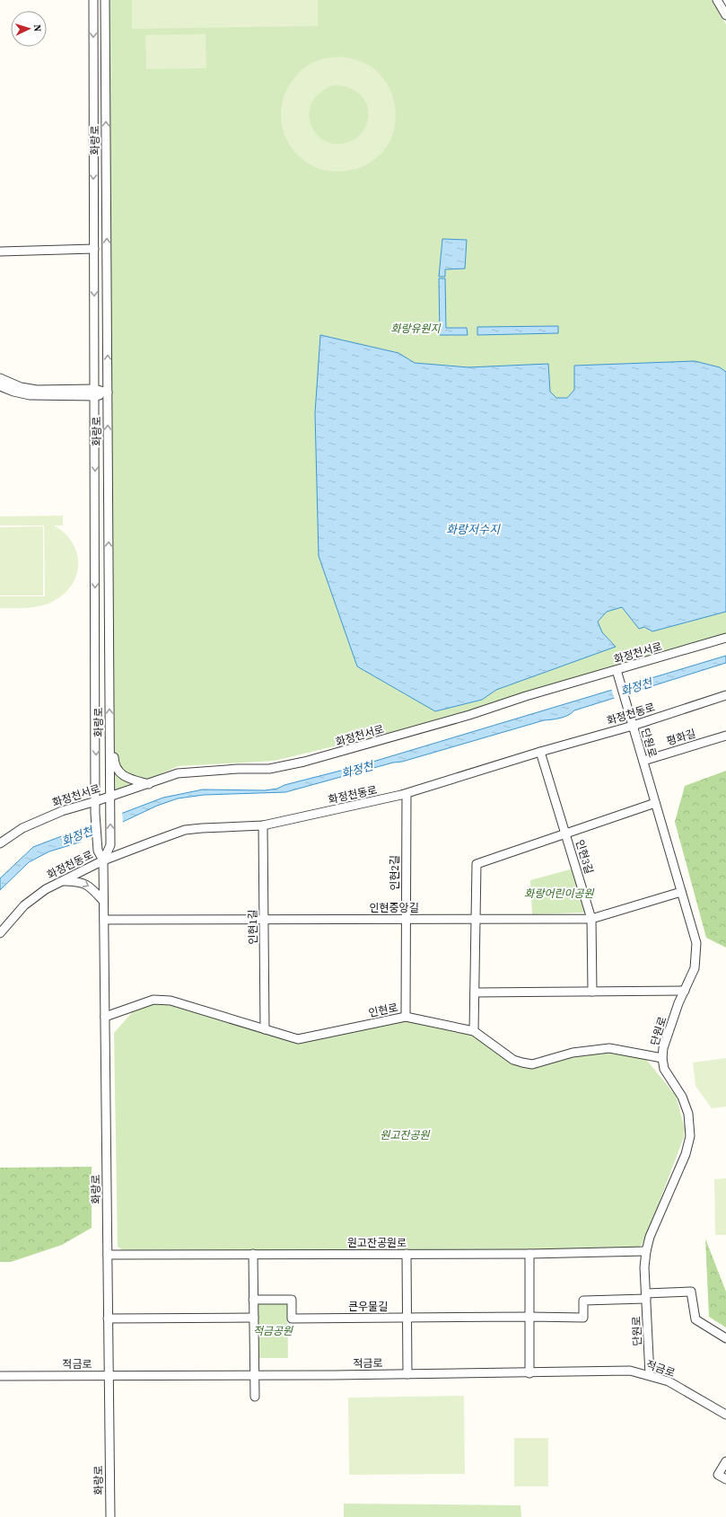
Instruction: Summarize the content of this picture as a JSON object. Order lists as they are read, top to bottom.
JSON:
{
  "streets": {
    "street": [
      "화랑로",
      "화정천서로",
      "화정천동로",
      "평화길",
      "단원로",
      "인현3길",
      "인현2길",
      "인현중앙길",
      "인현1길",
      "인현로",
      "원고잔공원로",
      "큰우물길",
      "적금로"
    ]
  },
  "crossings": [
    ["화랑로", "화정천서로"],
    ["화랑로", "화정천동로"],
    ["화랑로", "인현중앙길"],
    ["화랑로", "인현로"],
    ["화랑로", "원고잔공원로"],
    ["화랑로", "적금로"],
    ["화정천서로", "단원로"],
    ["화정천동로", "단원로"],
    ["화정천동로", "인현3길"],
    ["화정천동로", "인현2길"],
    ["화정천동로", "인현1길"],
    ["평화길", "단원로"],
    ["단원로", "인현중앙길"],
    ["단원로", "인현로"],
    ["단원로", "원고잔공원로"],
    ["단원로", "큰우물길"],
    ["단원로", "적금로"],
    ["인현3길", "인현중앙길"],
    ["인현2길", "인현중앙길"],
    ["인현2길", "인현로"],
    ["인현중앙길", "인현1길"],
    ["인현1길", "인현로"]
  ],
  "water": ["화랑저수지", "화정천"],
  "parks": [
    "화랑유원지",
    "화랑어린이공원",
    "원고잔공원",
    "적금공원"
  ],
  "north": "right"
}
